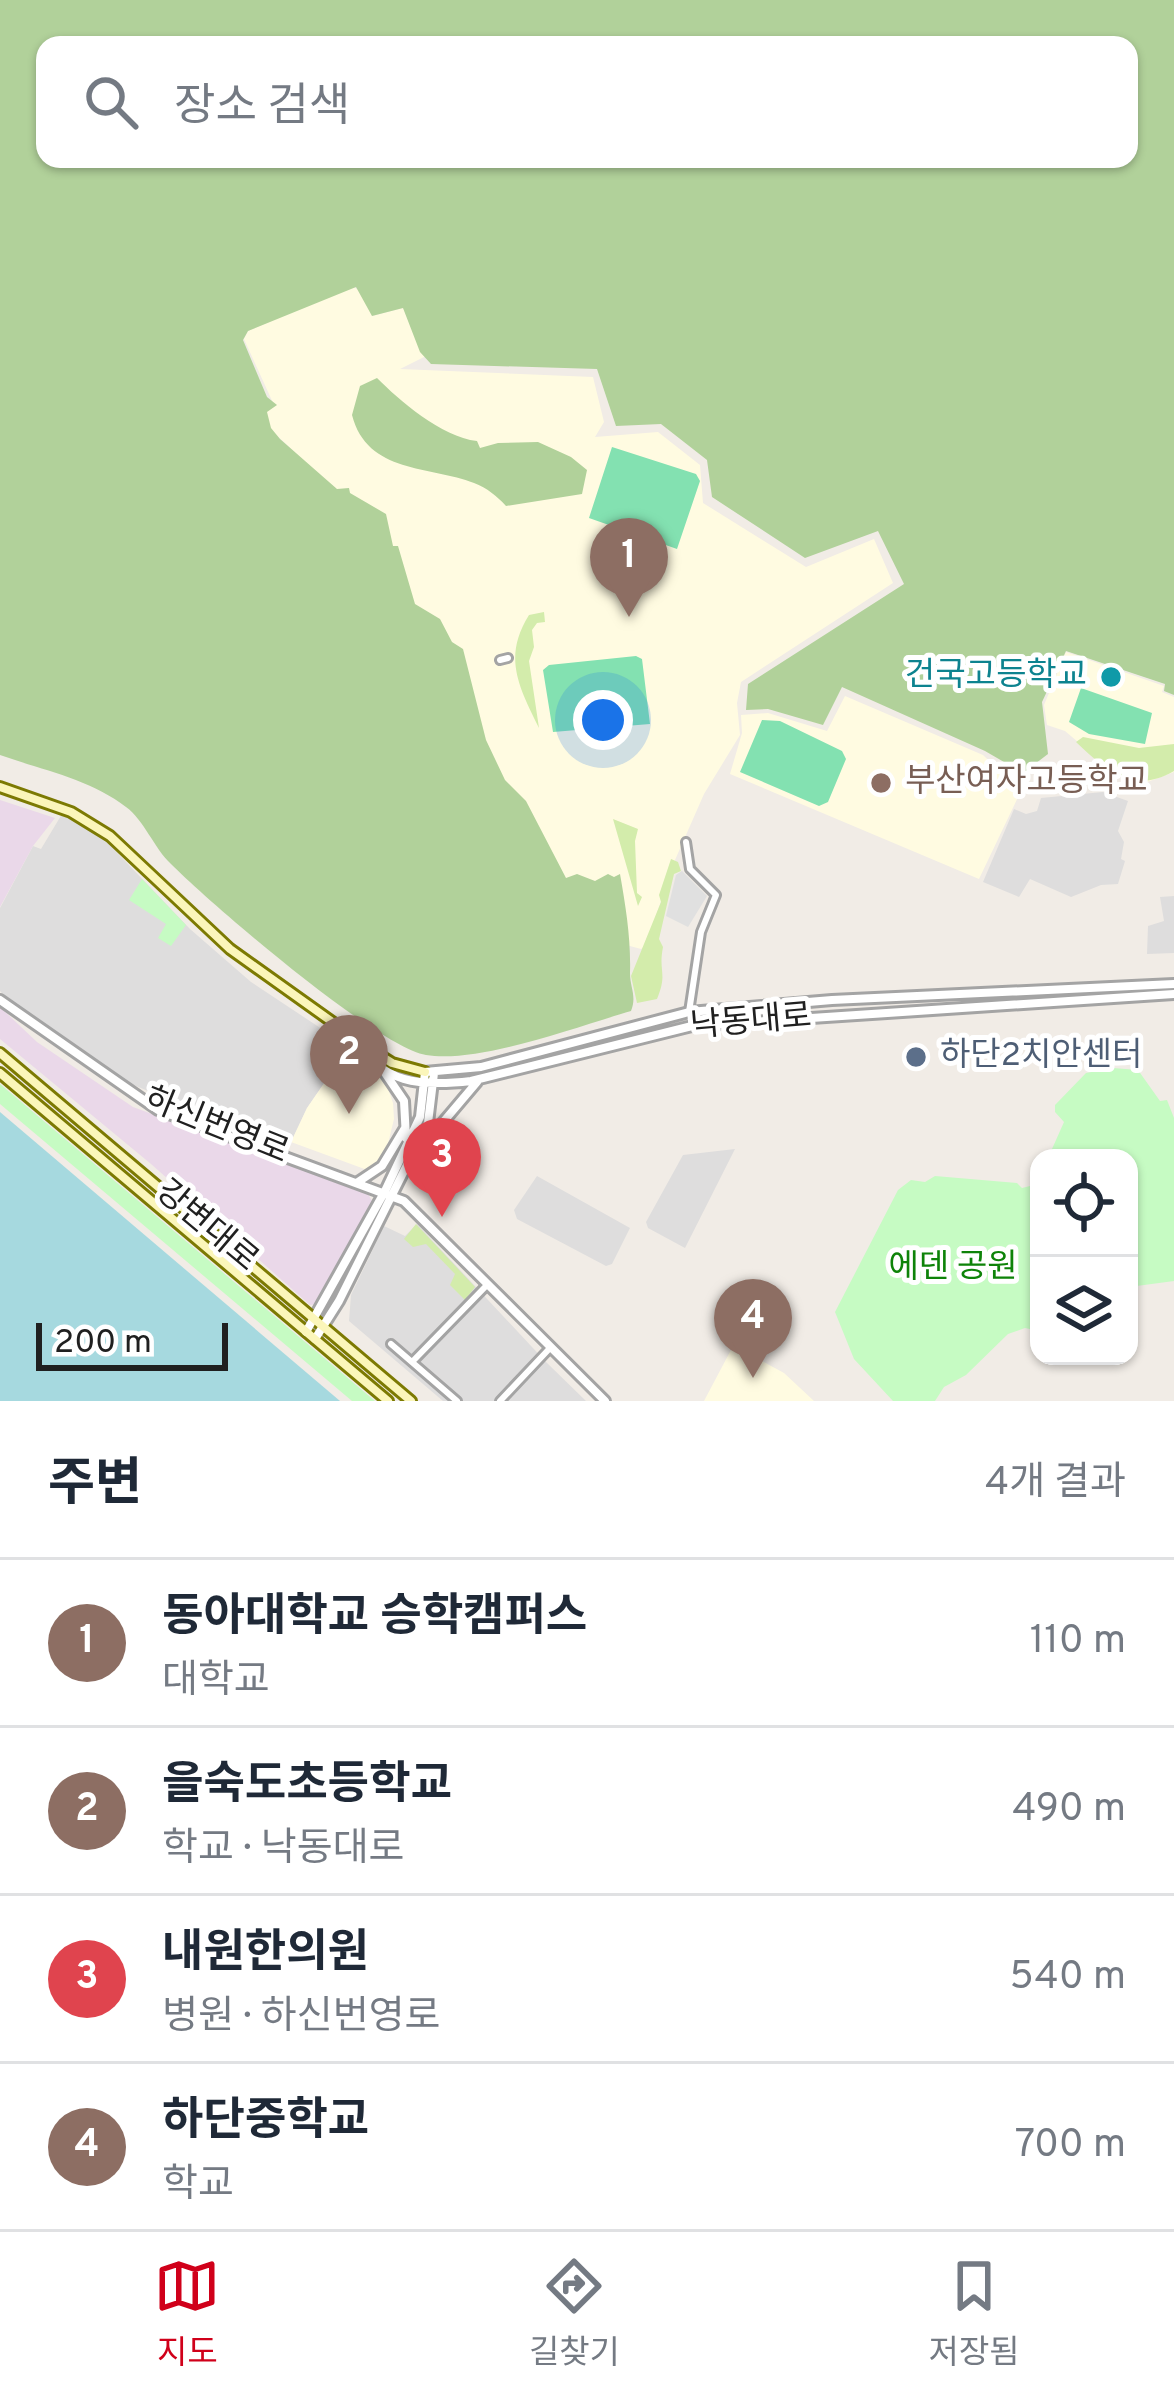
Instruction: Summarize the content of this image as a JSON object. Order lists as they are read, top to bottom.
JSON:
{
  "streets": {
    "main road": ["강변대로"],
    "street": ["낙동대로", "하신번영로"]
  },
  "parks": ["에덴 공원"],
  "places": ["건국고등학교", "부산여자고등학교", "하단2치안센터"],
  "scale_bar": "200 m",
  "page": {
    "search": "장소 검색",
    "pins": [
      "1",
      "2",
      "3",
      "4"
    ],
    "scale": "200 m",
    "heading": ["주변", "4개 결과"],
    "list": [
      {
        "mark": "1",
        "name": "동아대학교 승학캠퍼스",
        "note": "대학교",
        "value": "110 m"
      },
      {
        "mark": "2",
        "name": "을숙도초등학교",
        "note": "학교 · 낙동대로",
        "value": "490 m"
      },
      {
        "mark": "3",
        "name": "내원한의원",
        "note": "병원 · 하신번영로",
        "value": "540 m"
      },
      {
        "mark": "4",
        "name": "하단중학교",
        "note": "학교",
        "value": "700 m"
      }
    ],
    "nav": ["지도", "길찾기", "저장됨"]
  }
}
